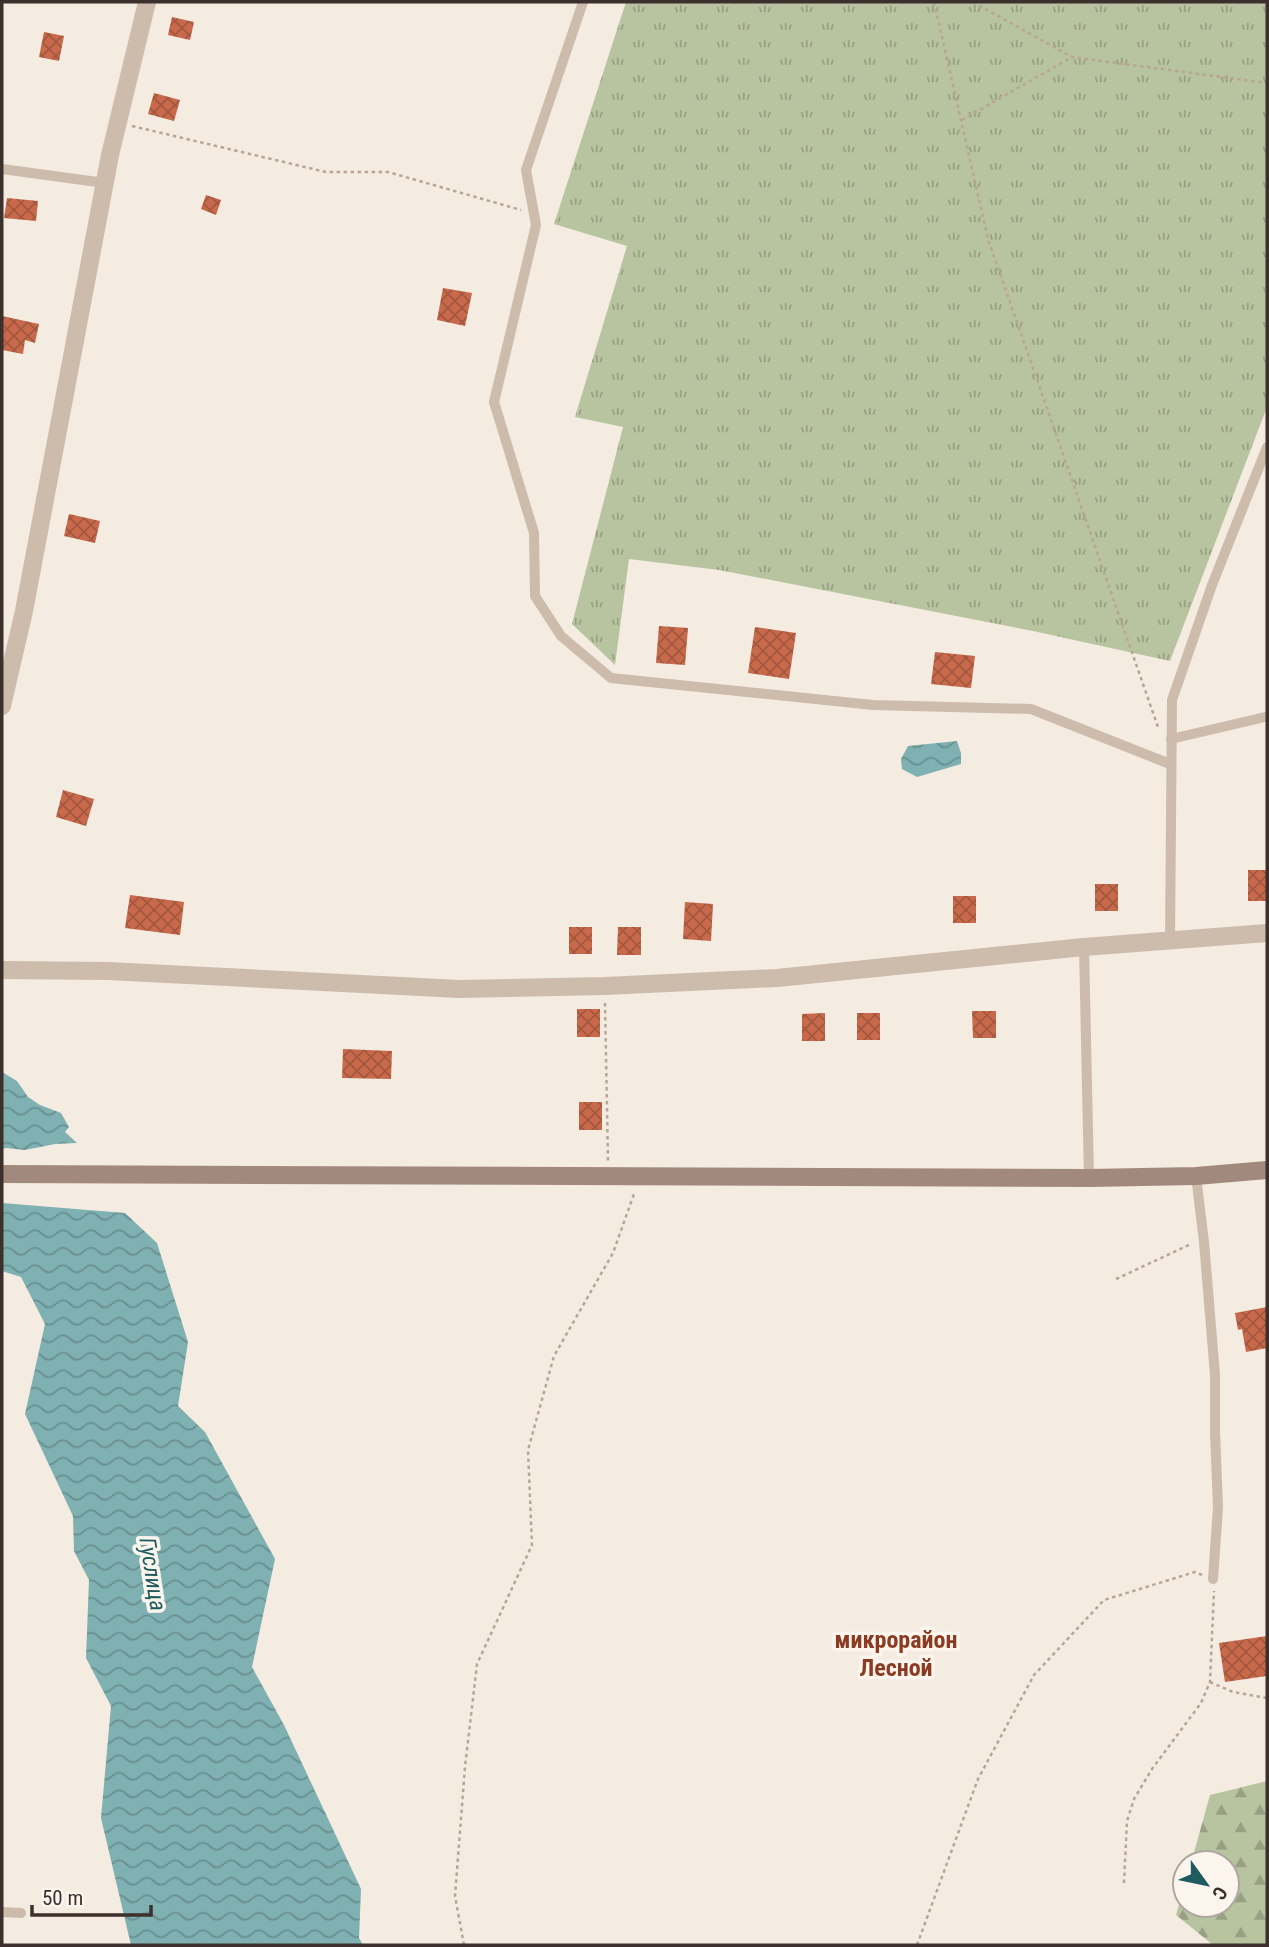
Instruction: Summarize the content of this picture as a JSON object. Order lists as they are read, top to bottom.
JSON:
{
  "districts": ["микрорайон Лесной"],
  "water": ["Гуслица"],
  "scale_bar": "50 m",
  "north": "bottom right"
}
